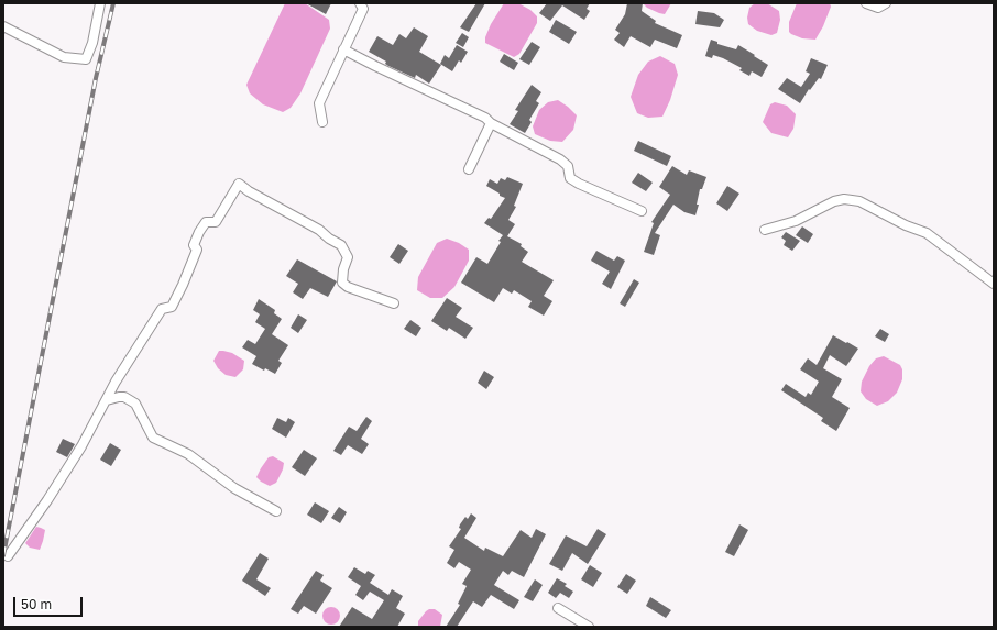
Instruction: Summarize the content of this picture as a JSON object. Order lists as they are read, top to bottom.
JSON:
{
  "scale_bar": "50 m"
}
